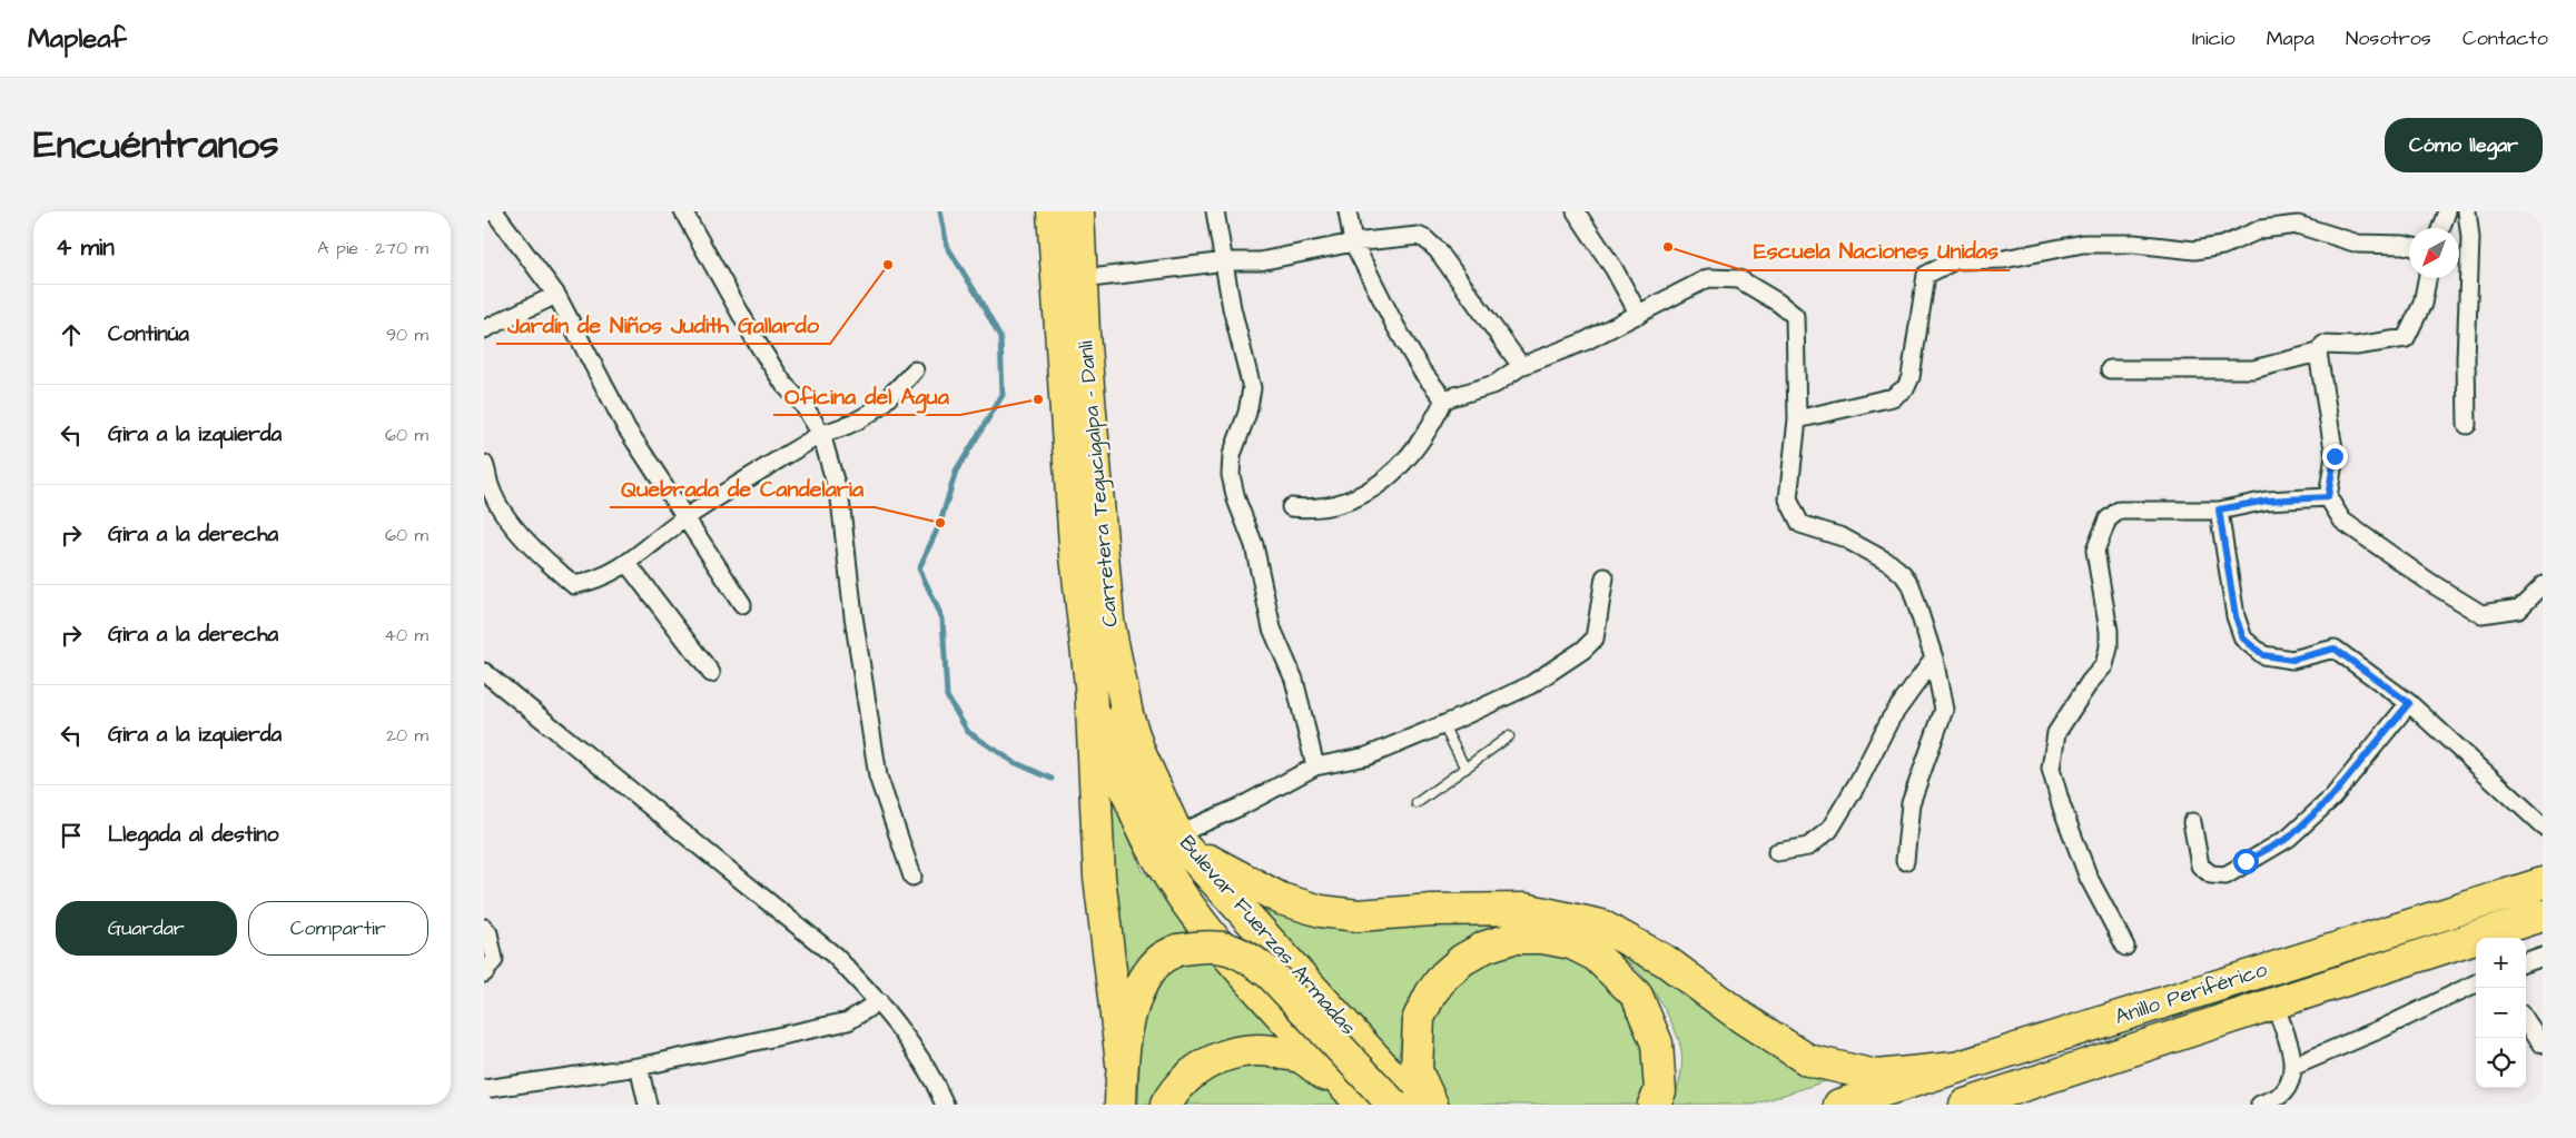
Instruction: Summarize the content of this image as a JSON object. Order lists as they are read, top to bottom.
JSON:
{
  "streets": {
    "highway": ["Carretera Tegucigalpa - Danli", "Bulevar Fuerzas Armadas", "Anillo Periférico"]
  },
  "crossings": [
    ["Carretera Tegucigalpa - Danli", "Bulevar Fuerzas Armadas"]
  ],
  "places": [
    "Escuela Naciones Unidas",
    "Jardín de Niños Judith Gallardo",
    "Oficina del Agua",
    "Quebrada de Candelaria"
  ],
  "north": "bottom left",
  "page": {
    "header": "Mapleaf",
    "nav": [
      "Inicio",
      "Mapa",
      "Nosotros",
      "Contacto"
    ],
    "title": "Encuéntranos",
    "buttons": [
      "Cómo llegar",
      ["Guardar", "Compartir"]
    ],
    "heading": ["4 min", "A pie · 270 m"],
    "list": [
      ["Continúa", "90 m"],
      ["Gira a la izquierda", "60 m"],
      ["Gira a la derecha", "60 m"],
      ["Gira a la derecha", "40 m"],
      ["Gira a la izquierda", "20 m"],
      "Llegada al destino"
    ],
    "map_buttons": ["+", "−"]
  }
}
